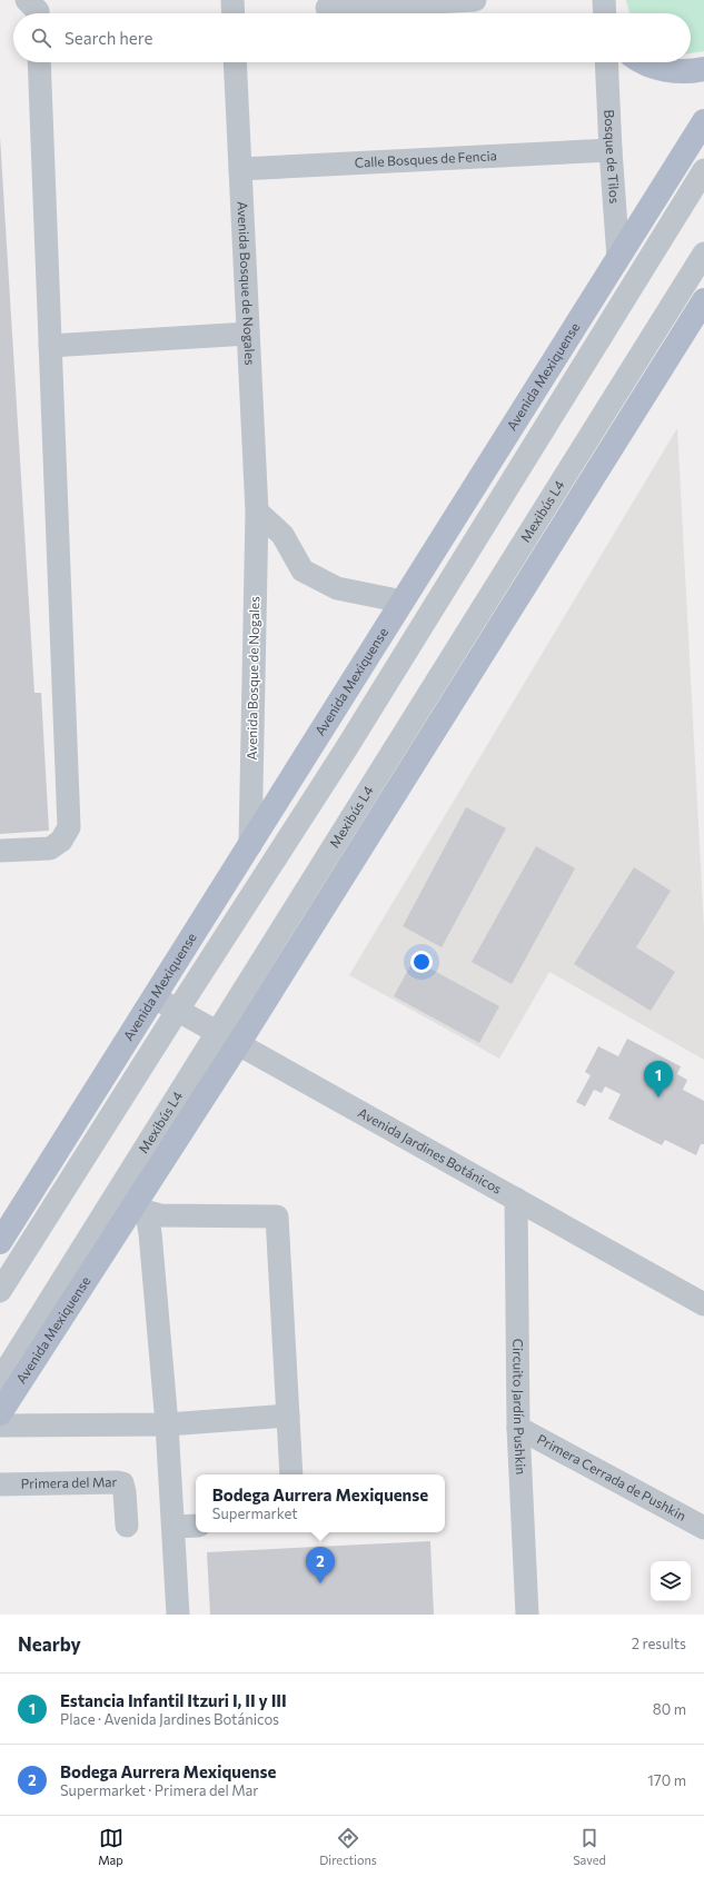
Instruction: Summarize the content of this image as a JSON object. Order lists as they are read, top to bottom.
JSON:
{
  "streets": {
    "main road": ["Avenida Mexiquense"],
    "street": [
      "Bosque de Tilos",
      "Calle Bosques de Fencia",
      "Avenida Bosque de Nogales",
      "Mexibús L4",
      "Avenida Jardines Botánicos",
      "Circuito Jardín Pushkin",
      "Primera Cerrada de Pushkin",
      "Primera del Mar"
    ]
  },
  "crossings": [
    ["Bosque de Tilos", "Calle Bosques de Fencia"],
    ["Bosque de Tilos", "Avenida Mexiquense"],
    ["Calle Bosques de Fencia", "Avenida Bosque de Nogales"],
    ["Avenida Bosque de Nogales", "Avenida Mexiquense"],
    ["Avenida Mexiquense", "Avenida Jardines Botánicos"],
    ["Mexibús L4", "Avenida Jardines Botánicos"],
    ["Avenida Jardines Botánicos", "Circuito Jardín Pushkin"],
    ["Circuito Jardín Pushkin", "Primera Cerrada de Pushkin"]
  ],
  "page": {
    "search": "Search here",
    "pins": ["1", "2"],
    "popup": ["Bodega Aurrera Mexiquense", "Supermarket"],
    "heading": ["Nearby", "2 results"],
    "list": [
      {
        "mark": "1",
        "name": "Estancia Infantil Itzuri I, II y III",
        "note": "Place · Avenida Jardines Botánicos",
        "value": "80 m"
      },
      {
        "mark": "2",
        "name": "Bodega Aurrera Mexiquense",
        "note": "Supermarket · Primera del Mar",
        "value": "170 m"
      }
    ],
    "nav": ["Map", "Directions", "Saved"]
  }
}
